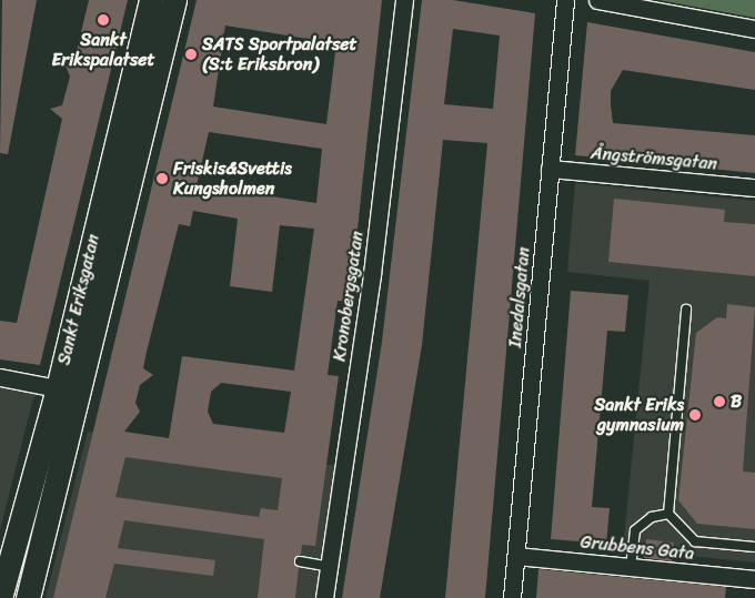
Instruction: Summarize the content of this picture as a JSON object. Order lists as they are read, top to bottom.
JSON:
{
  "streets": {
    "main road": ["Sankt Eriksgatan"],
    "street": [
      "Ångströmsgatan",
      "Kronobergsgatan",
      "Inedalsgatan",
      "Grubbens Gata"
    ]
  },
  "crossings": [
    ["Ångströmsgatan", "Inedalsgatan"],
    ["Inedalsgatan", "Grubbens Gata"]
  ],
  "places": [
    "Sankt Erikspalatset",
    "SATS Sportpalatset (S:t Eriksbron)",
    "Friskis&Svettis Kungsholmen",
    "B",
    "Sankt Eriks gymnasium"
  ]
}
